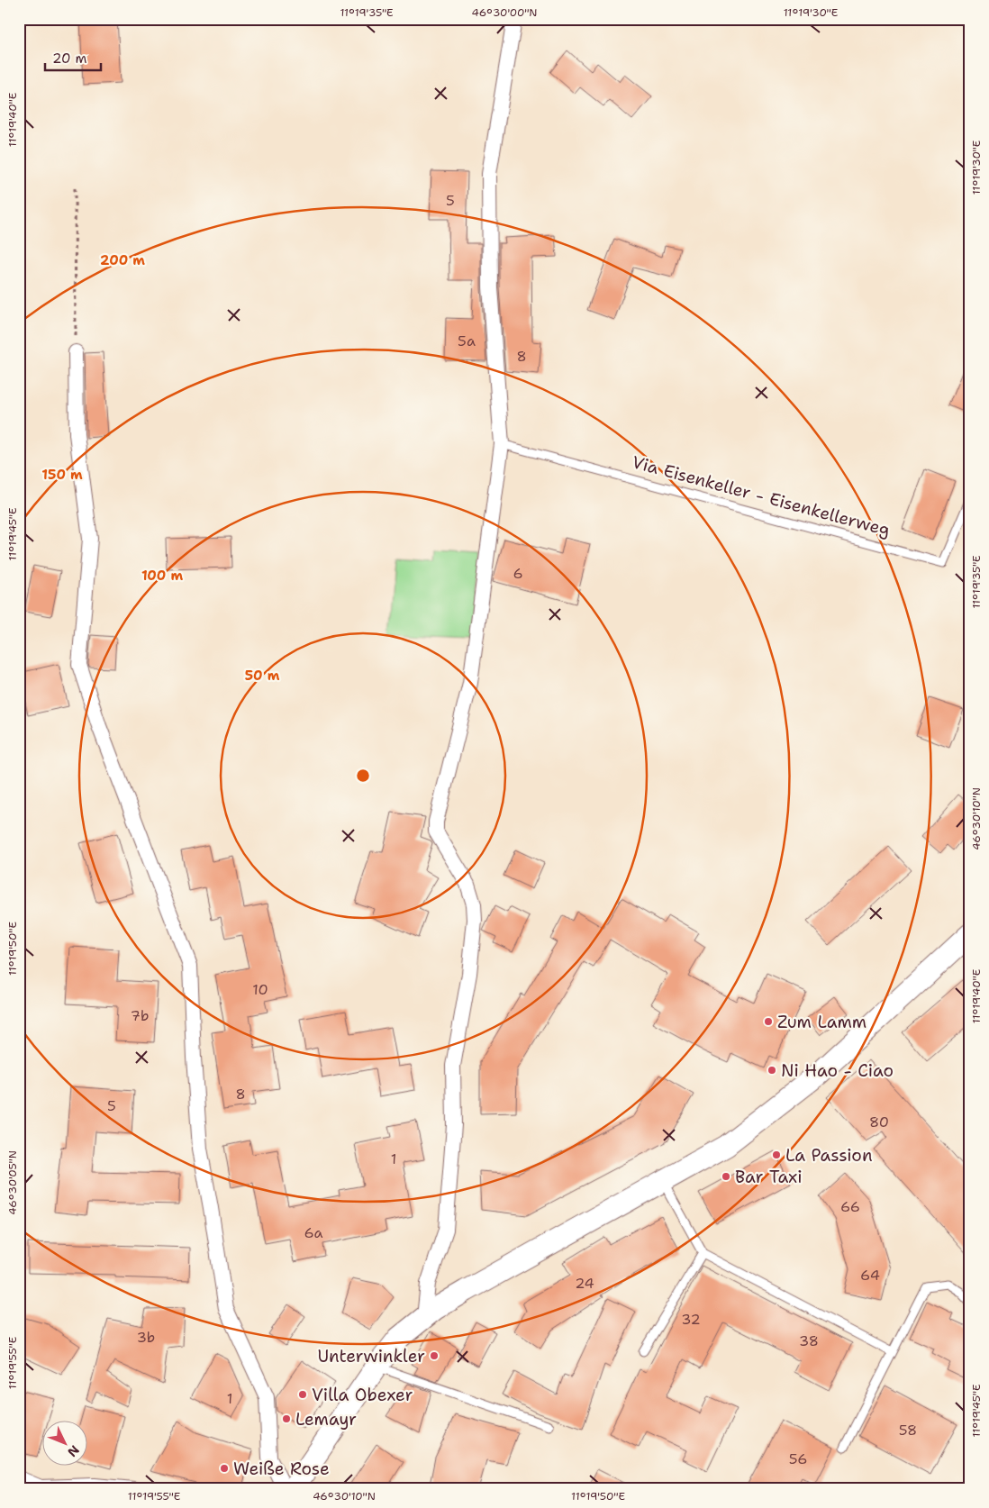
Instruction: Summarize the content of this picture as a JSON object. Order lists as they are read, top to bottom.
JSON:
{
  "streets": {
    "lane": ["Via Eisenkeller - Eisenkellerweg"]
  },
  "places": [
    "Zum Lamm",
    "Ni Hao - Ciao",
    "La Passion",
    "Bar Taxi",
    "Unterwinkler",
    "Villa Obexer",
    "Lemayr",
    "Weiße Rose"
  ],
  "house_numbers": [
    "5",
    "5a",
    "8",
    "6",
    "10",
    "7b",
    "8",
    "5",
    "80",
    "1",
    "66",
    "6a",
    "64",
    "24",
    "32",
    "3b",
    "38",
    "1",
    "58",
    "56"
  ],
  "scale_bar": "20 m",
  "north": "bottom right",
  "coordinates": [
    "11°19'35\"E",
    "46°30'00\"N",
    "11°19'30\"E",
    "11°19'40\"E",
    "11°19'45\"E",
    "46°30'10\"N",
    "11°19'50\"E",
    "46°30'05\"N",
    "11°19'55\"E"
  ],
  "rings": [
    "200 m",
    "150 m",
    "100 m",
    "50 m"
  ]
}
